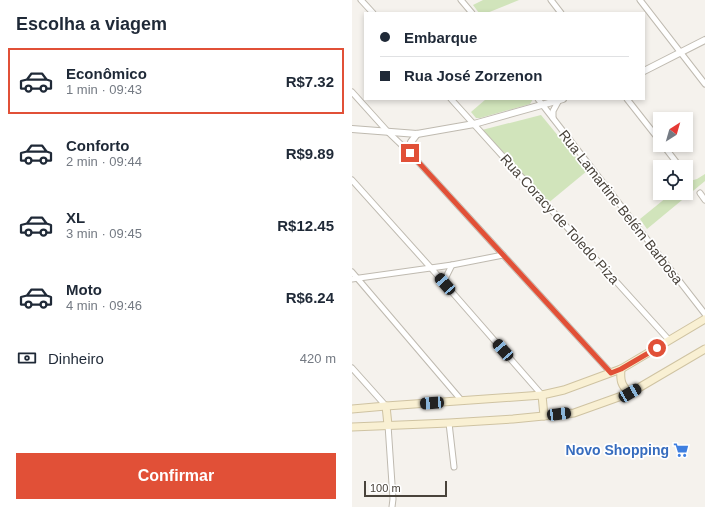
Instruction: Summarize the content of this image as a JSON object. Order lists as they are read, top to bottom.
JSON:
{
  "streets": {
    "street": ["Rua Lamartine Belém Barbosa", "Rua Coracy de Toledo Piza"]
  },
  "places": {
    "supermarket": ["Novo Shopping"]
  },
  "scale_bar": "100 m",
  "north": "top right",
  "page": {
    "heading": "Escolha a viagem",
    "banner": ["Embarque", "Rua José Zorzenon"],
    "list": [
      {
        "name": "Econômico",
        "note": "1 min · 09:43",
        "value": "R$7.32"
      },
      {
        "name": "Conforto",
        "note": "2 min · 09:44",
        "value": "R$9.89"
      },
      {
        "name": "XL",
        "note": "3 min · 09:45",
        "value": "R$12.45"
      },
      {
        "name": "Moto",
        "note": "4 min · 09:46",
        "value": "R$6.24"
      }
    ],
    "pay": ["Dinheiro", "420 m"],
    "buttons": "Confirmar",
    "scale": "100 m"
  }
}
